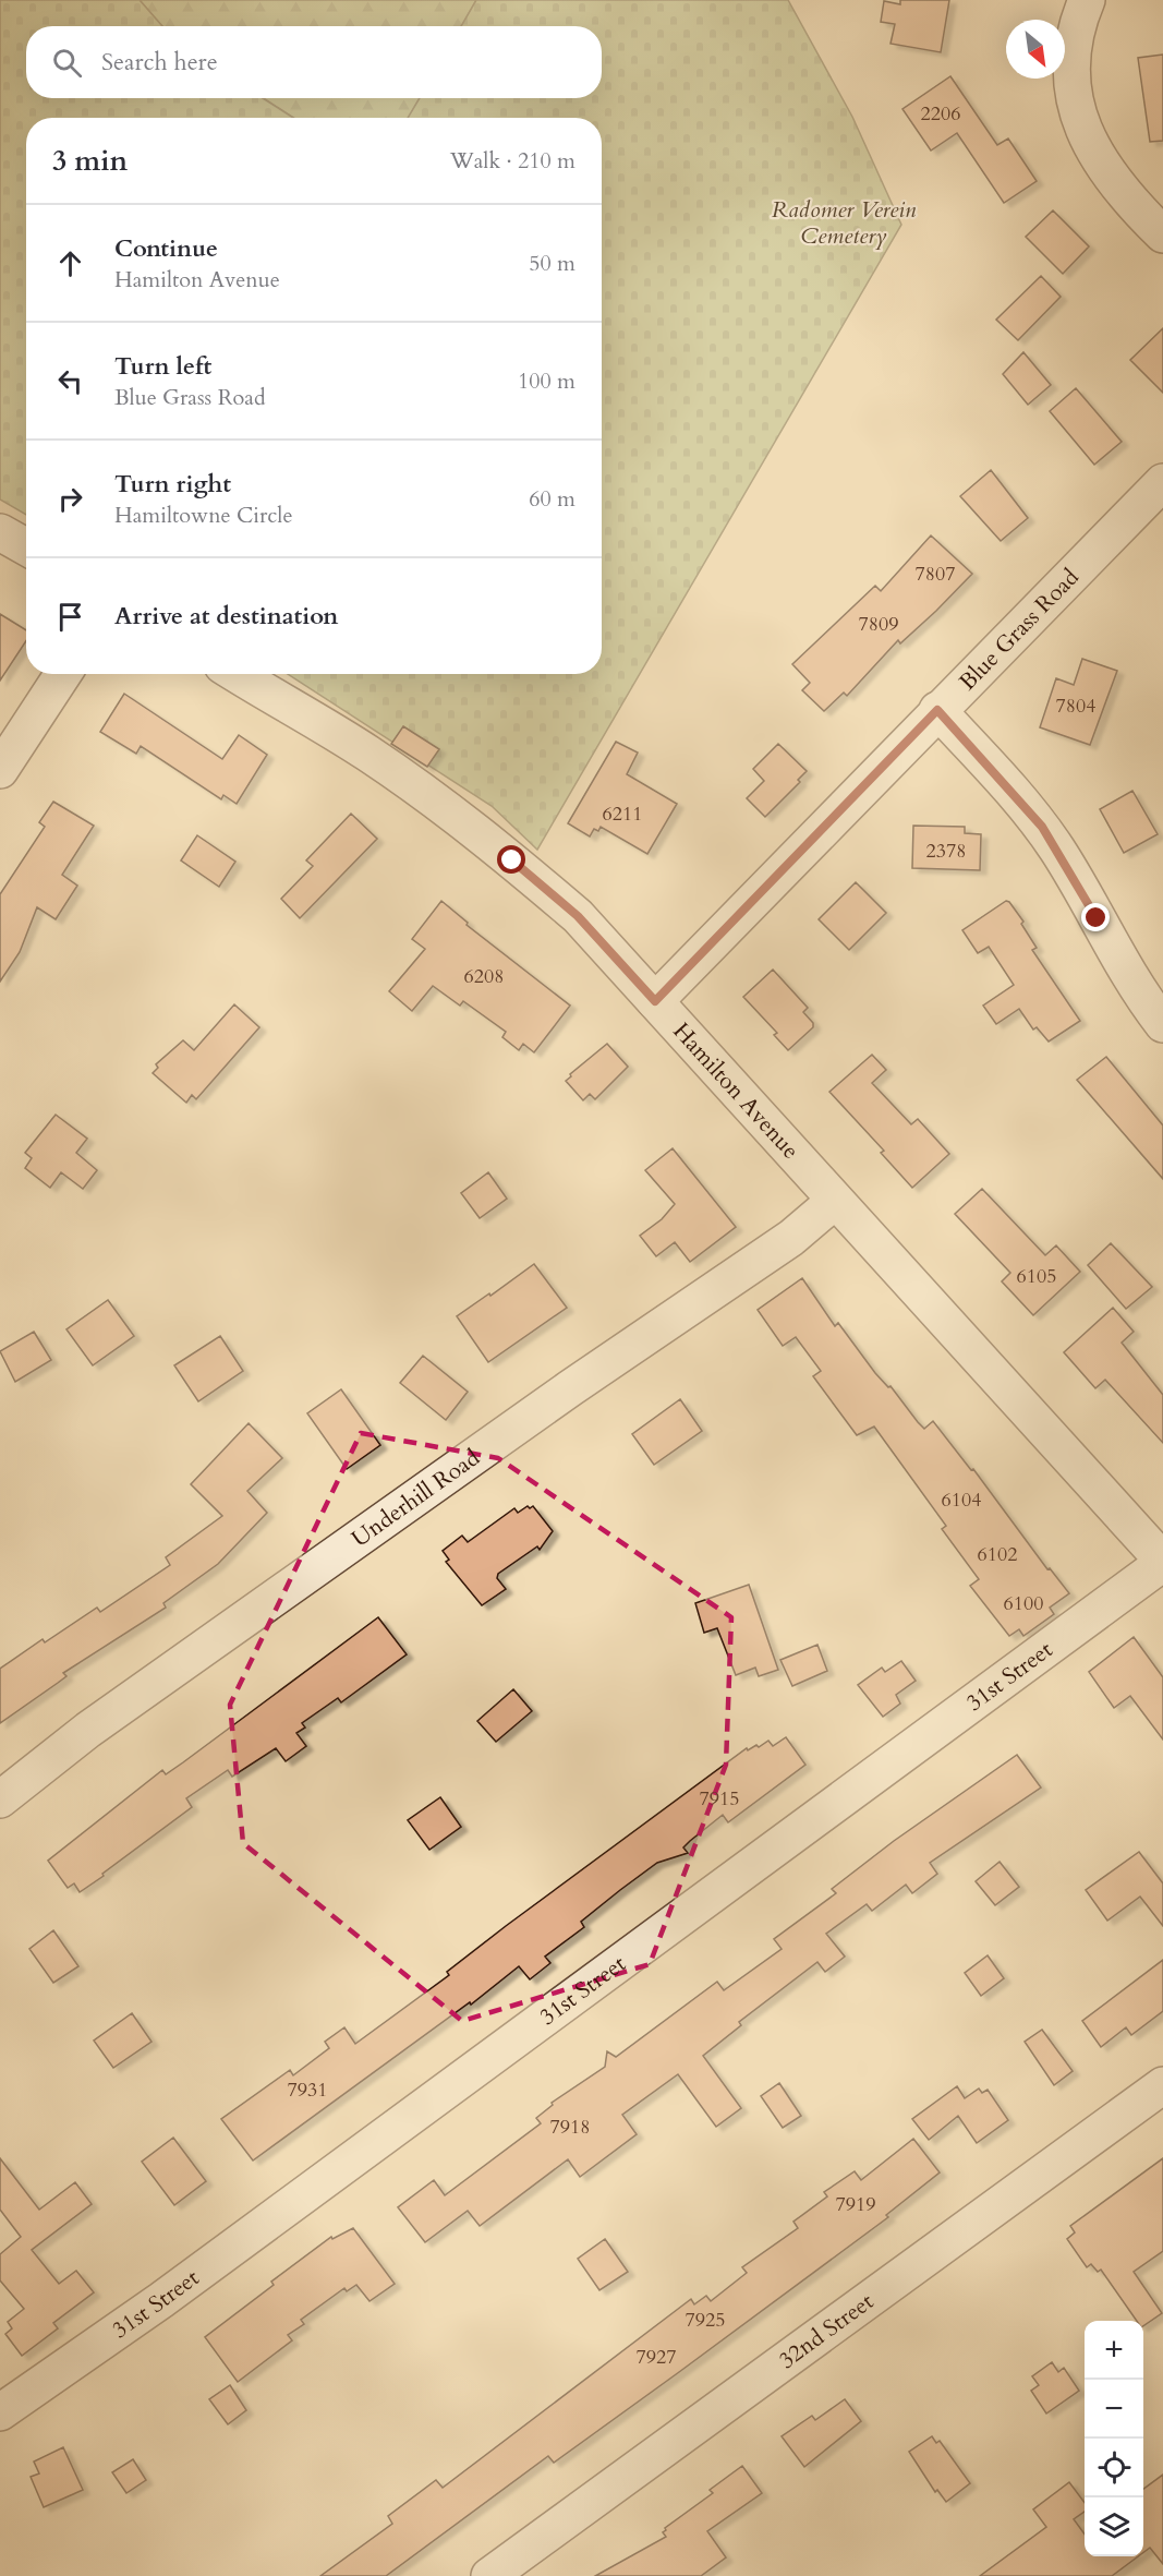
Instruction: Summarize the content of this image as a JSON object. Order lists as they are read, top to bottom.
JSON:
{
  "streets": {
    "street": [
      "Blue Grass Road",
      "Hamilton Avenue",
      "Underhill Road",
      "31st Street",
      "32nd Street"
    ]
  },
  "crossings": [
    ["Blue Grass Road", "Hamilton Avenue"],
    ["Hamilton Avenue", "Underhill Road"],
    ["Hamilton Avenue", "31st Street"]
  ],
  "parks": ["Radomer Verein Cemetery"],
  "house_numbers": [
    "2206",
    "7807",
    "7809",
    "7804",
    "6211",
    "2378",
    "6208",
    "6105",
    "6104",
    "6102",
    "6100",
    "7915",
    "7931",
    "7918",
    "7919",
    "7925",
    "7927"
  ],
  "north": "bottom right",
  "page": {
    "search": "Search here",
    "heading": ["3 min", "Walk · 210 m"],
    "list": [
      ["Continue", "Hamilton Avenue", "50 m"],
      ["Turn left", "Blue Grass Road", "100 m"],
      ["Turn right", "Hamiltowne Circle", "60 m"],
      "Arrive at destination"
    ],
    "map_buttons": ["+", "−"]
  }
}
